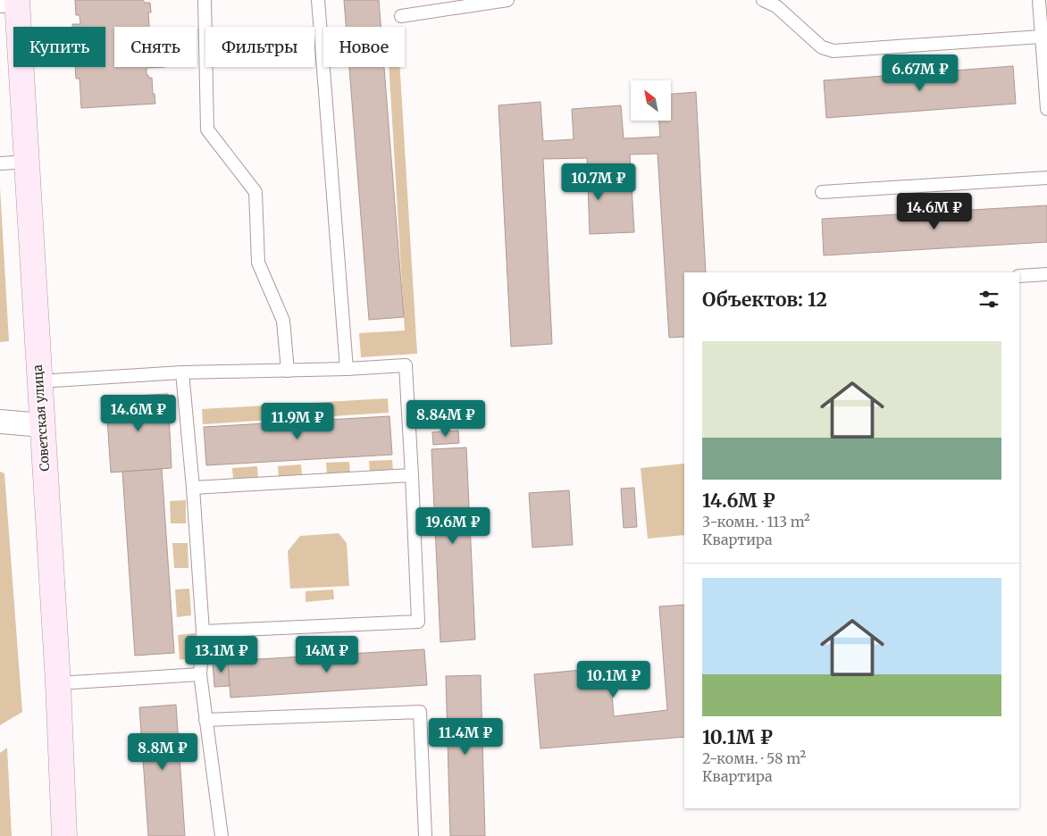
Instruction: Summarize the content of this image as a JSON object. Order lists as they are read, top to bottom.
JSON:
{
  "streets": {
    "main road": ["Советская улица"]
  },
  "north": "top left",
  "page": {
    "chip": [
      "Купить",
      "Снять",
      "Фильтры",
      "Новое"
    ],
    "price": [
      "6.67M ₽",
      "10.7M ₽",
      "14.6M ₽",
      "14.6M ₽",
      "8.84M ₽",
      "11.9M ₽",
      "19.6M ₽",
      "13.1M ₽",
      "14M ₽",
      "10.1M ₽",
      "11.4M ₽",
      "8.8M ₽"
    ],
    "heading": "Объектов: 12",
    "list": [
      {
        "name": "14.6M ₽",
        "note": "3-комн. · 113 m² · Квартира"
      },
      {
        "name": "10.1M ₽",
        "note": "2-комн. · 58 m² · Квартира"
      }
    ]
  }
}
